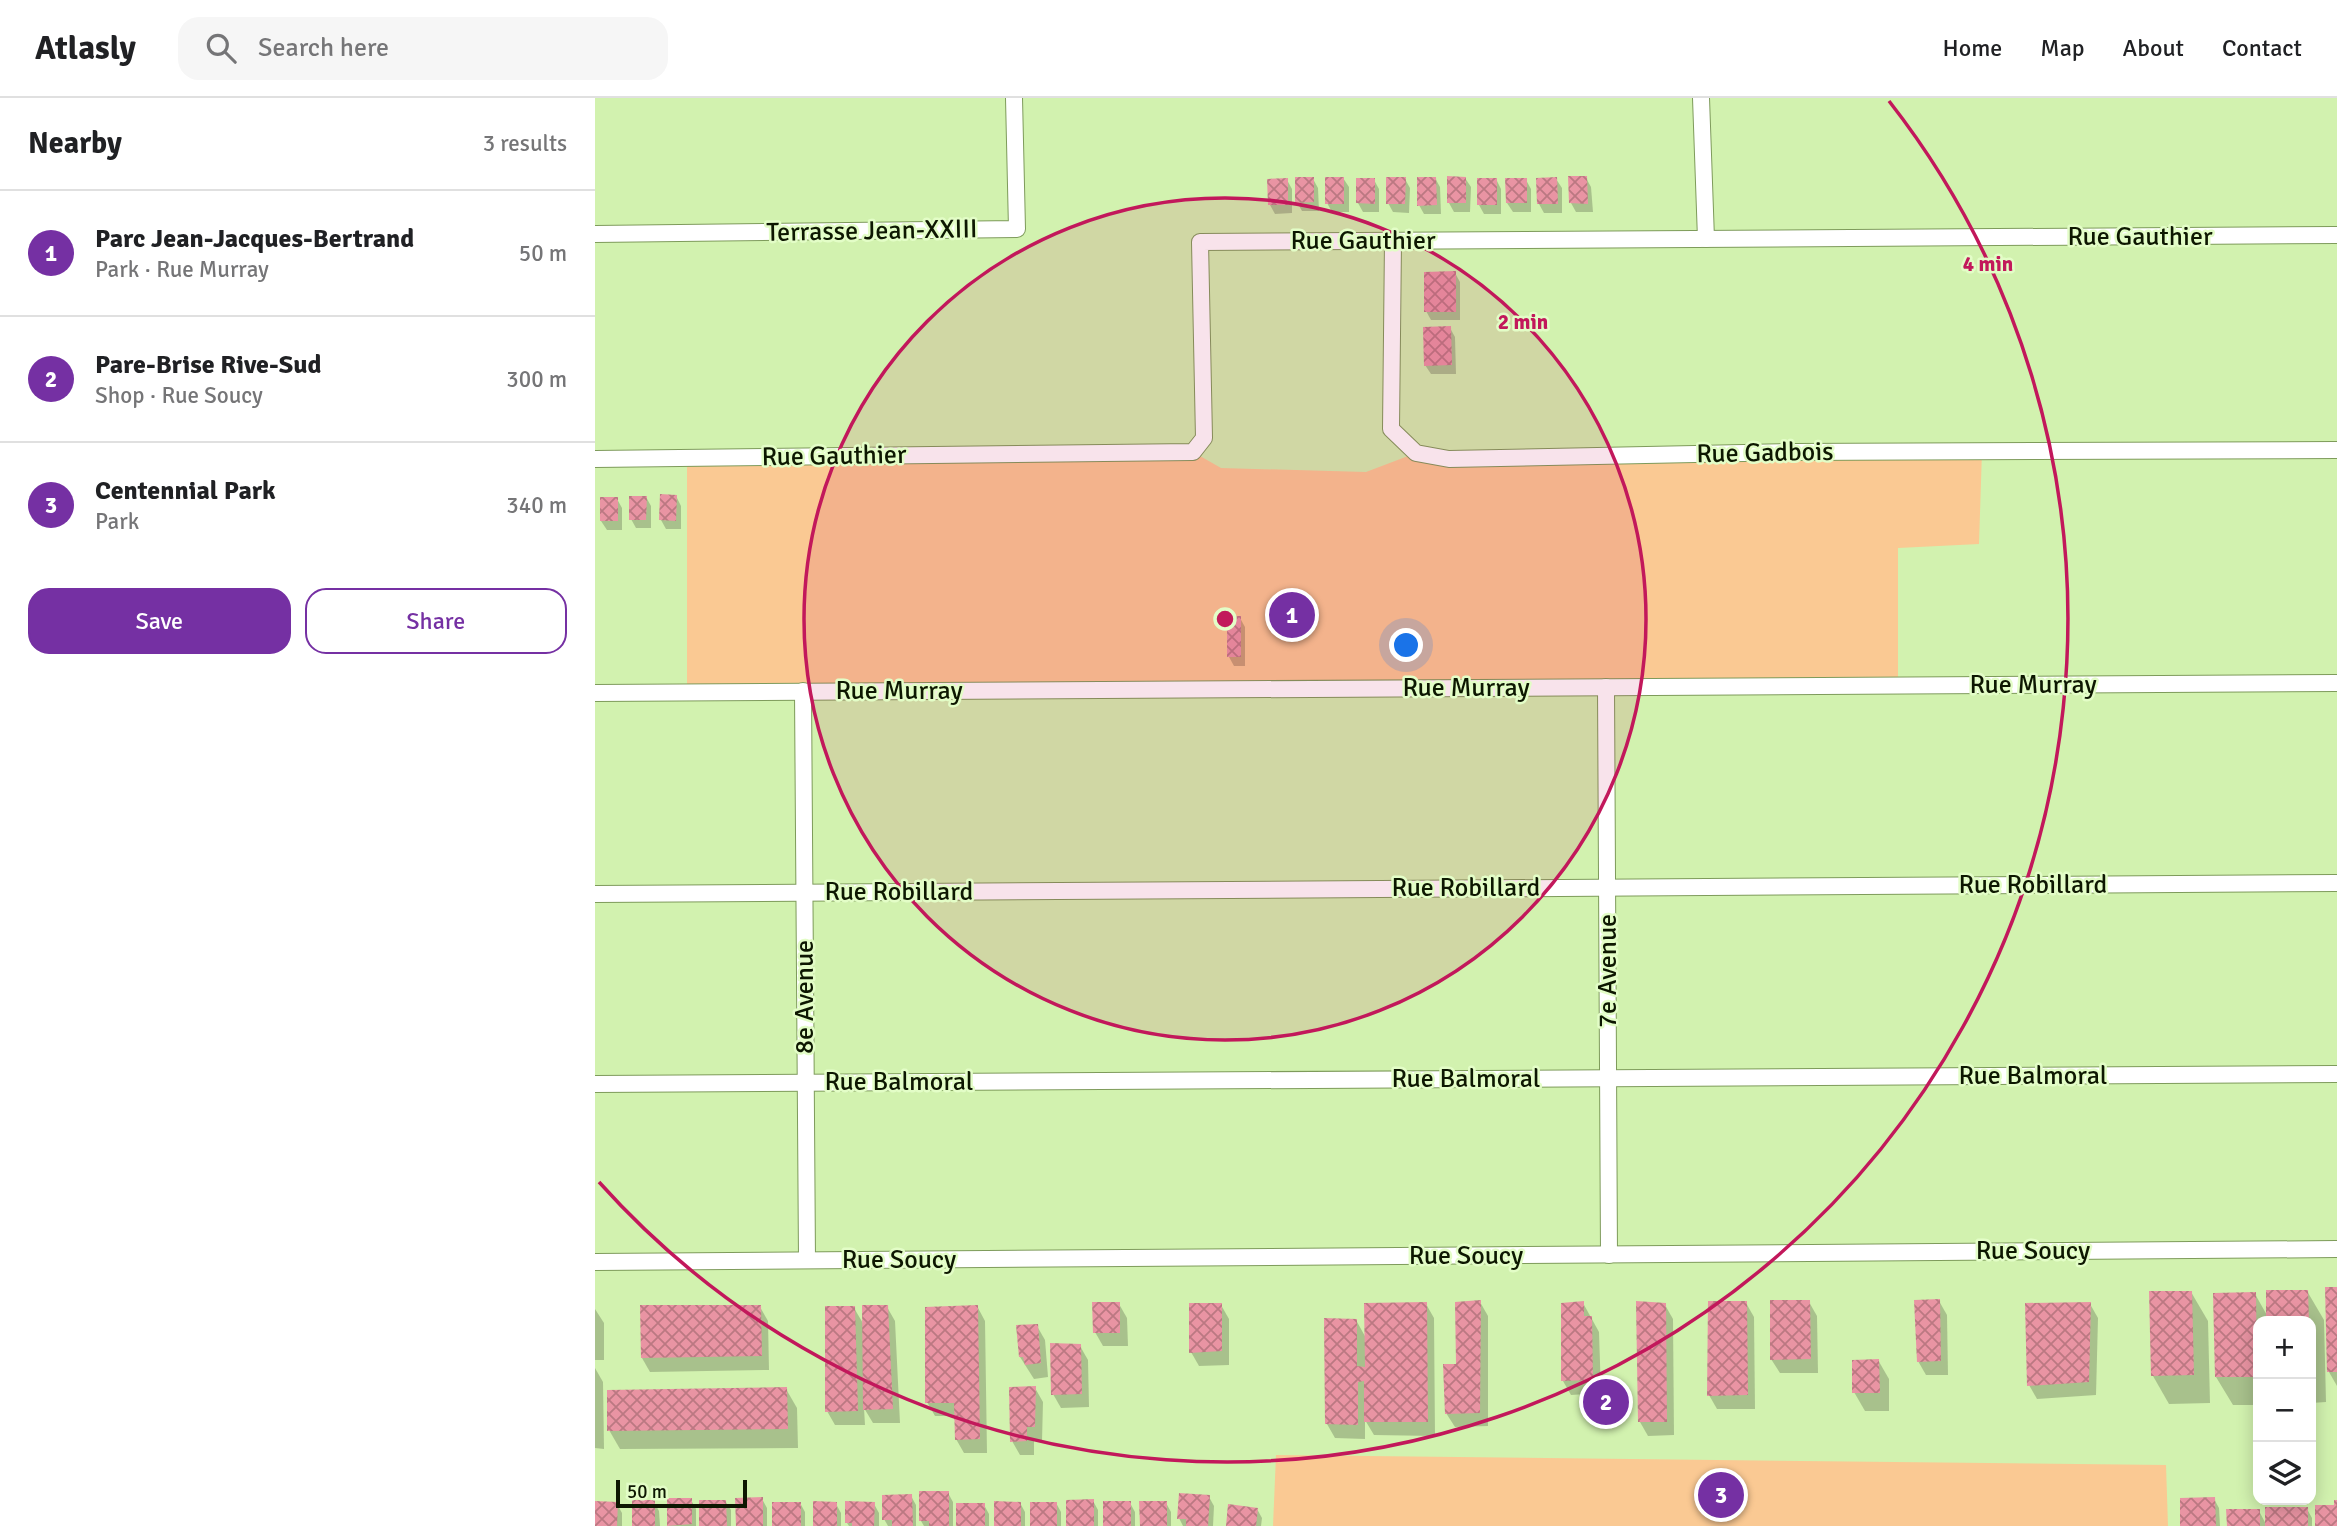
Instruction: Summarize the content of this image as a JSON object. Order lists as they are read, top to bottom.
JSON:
{
  "streets": {
    "street": [
      "Terrasse Jean-XXIII",
      "Rue Gauthier",
      "Rue Gadbois",
      "Rue Murray",
      "Rue Robillard",
      "7e Avenue",
      "8e Avenue",
      "Rue Balmoral",
      "Rue Soucy"
    ]
  },
  "crossings": [
    ["Rue Gauthier", "Rue Gadbois"],
    ["Rue Murray", "7e Avenue"],
    ["Rue Murray", "8e Avenue"],
    ["Rue Robillard", "7e Avenue"],
    ["Rue Robillard", "8e Avenue"],
    ["7e Avenue", "Rue Balmoral"],
    ["7e Avenue", "Rue Soucy"],
    ["8e Avenue", "Rue Balmoral"],
    ["8e Avenue", "Rue Soucy"]
  ],
  "scale_bar": "50 m",
  "page": {
    "header": "Atlasly",
    "search": "Search here",
    "nav": [
      "Home",
      "Map",
      "About",
      "Contact"
    ],
    "heading": ["Nearby", "3 results"],
    "list": [
      {
        "mark": "1",
        "name": "Parc Jean-Jacques-Bertrand",
        "note": "Park · Rue Murray",
        "value": "50 m"
      },
      {
        "mark": "2",
        "name": "Pare-Brise Rive-Sud",
        "note": "Shop · Rue Soucy",
        "value": "300 m"
      },
      {
        "mark": "3",
        "name": "Centennial Park",
        "note": "Park",
        "value": "340 m"
      }
    ],
    "buttons": ["Save", "Share"],
    "pins": ["1", "2", "3"],
    "map_buttons": ["+", "−"],
    "scale": "50 m"
  },
  "rings": ["4 min", "2 min"]
}
